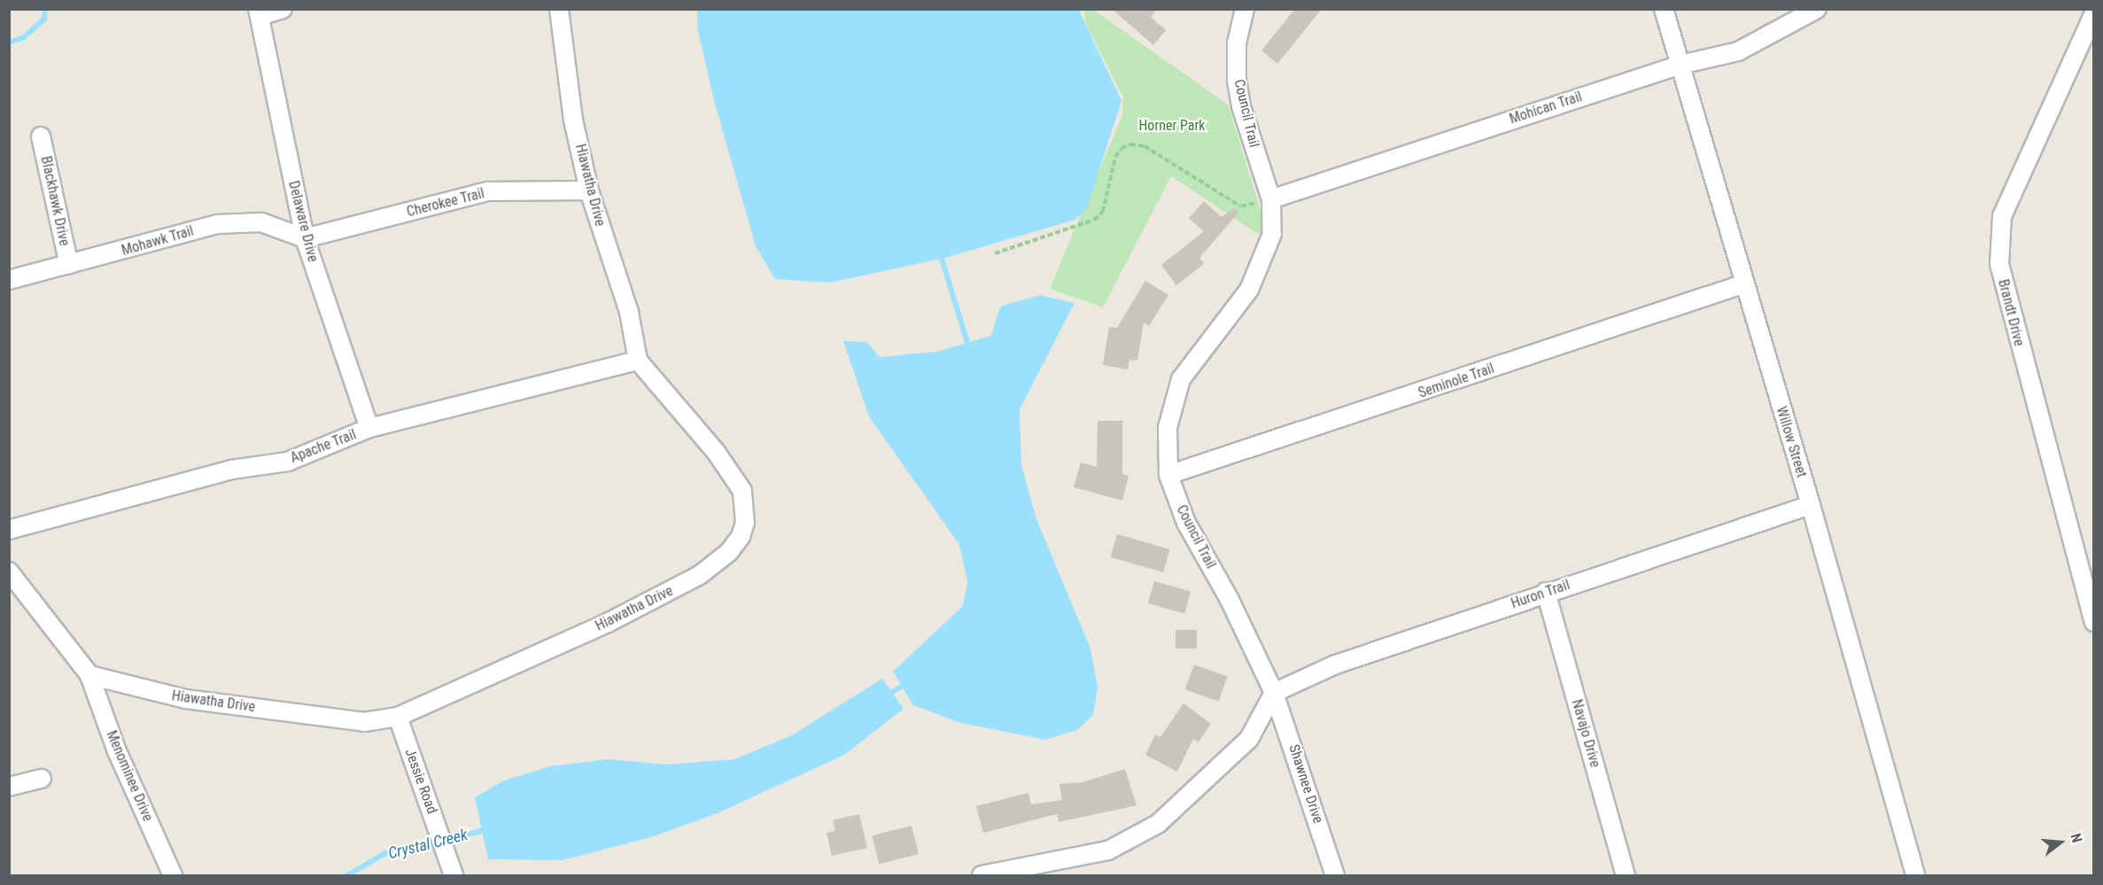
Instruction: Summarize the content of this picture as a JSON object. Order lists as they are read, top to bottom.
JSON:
{
  "streets": {
    "street": [
      "Mohican Trail",
      "Council Trail",
      "Hiawatha Drive",
      "Blackhawk Drive",
      "Cherokee Trail",
      "Delaware Drive",
      "Mohawk Trail",
      "Brandt Drive",
      "Seminole Trail",
      "Willow Street",
      "Apache Trail",
      "Huron Trail",
      "Navajo Drive",
      "Menominee Drive",
      "Jessie Road",
      "Shawnee Drive"
    ]
  },
  "crossings": [
    ["Mohican Trail", "Council Trail"],
    ["Mohican Trail", "Willow Street"],
    ["Council Trail", "Seminole Trail"],
    ["Council Trail", "Huron Trail"],
    ["Council Trail", "Shawnee Drive"],
    ["Hiawatha Drive", "Cherokee Trail"],
    ["Hiawatha Drive", "Apache Trail"],
    ["Hiawatha Drive", "Menominee Drive"],
    ["Hiawatha Drive", "Jessie Road"],
    ["Blackhawk Drive", "Mohawk Trail"],
    ["Cherokee Trail", "Delaware Drive"],
    ["Cherokee Trail", "Mohawk Trail"],
    ["Delaware Drive", "Mohawk Trail"],
    ["Delaware Drive", "Apache Trail"],
    ["Seminole Trail", "Willow Street"],
    ["Willow Street", "Huron Trail"],
    ["Huron Trail", "Navajo Drive"],
    ["Huron Trail", "Shawnee Drive"]
  ],
  "water": ["Crystal Creek"],
  "parks": ["Horner Park"],
  "north": "right"
}
